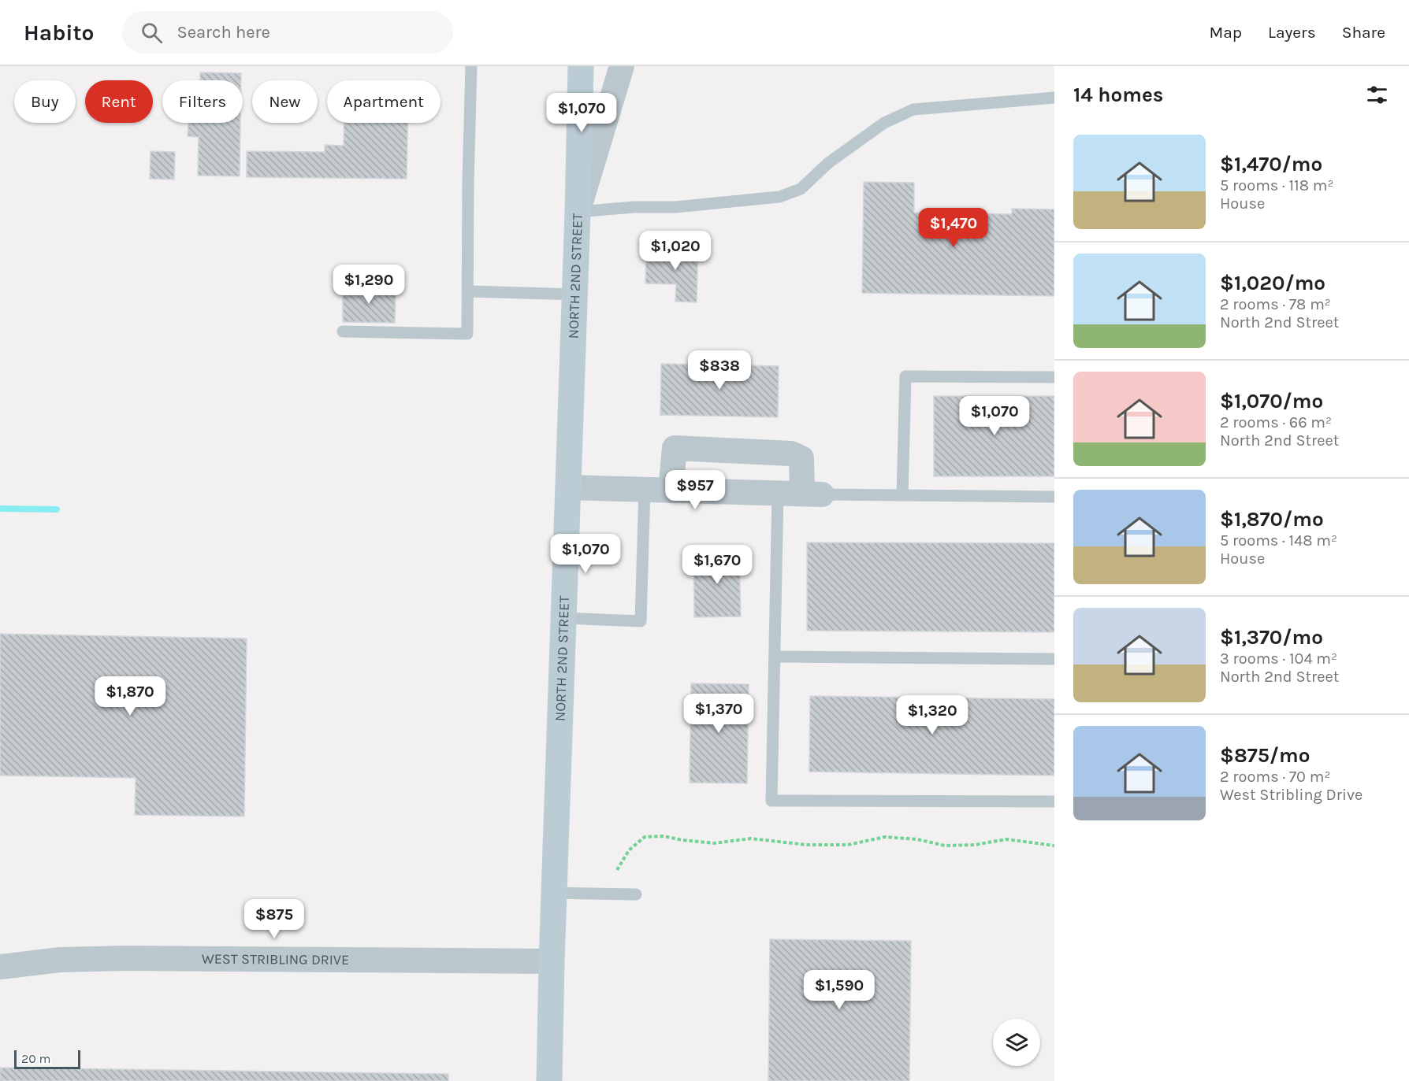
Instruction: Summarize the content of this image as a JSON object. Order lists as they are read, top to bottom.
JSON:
{
  "streets": {
    "main road": ["NORTH 2ND STREET"],
    "street": ["WEST STRIBLING DRIVE"]
  },
  "crossings": [
    ["NORTH 2ND STREET", "WEST STRIBLING DRIVE"]
  ],
  "scale_bar": "20 m",
  "page": {
    "header": "Habito",
    "search": "Search here",
    "nav": ["Map", "Layers", "Share"],
    "heading": "14 homes",
    "chip": [
      "Buy",
      "Rent",
      "Filters",
      "New",
      "Apartment"
    ],
    "price": [
      "$1,070",
      "$1,470",
      "$1,020",
      "$1,290",
      "$838",
      "$1,070",
      "$957",
      "$1,070",
      "$1,670",
      "$1,870",
      "$1,370",
      "$1,320",
      "$875",
      "$1,590"
    ],
    "list": [
      {
        "name": "$1,470/mo",
        "note": "5 rooms · 118 m² · House"
      },
      {
        "name": "$1,020/mo",
        "note": "2 rooms · 78 m² · North 2nd Street"
      },
      {
        "name": "$1,070/mo",
        "note": "2 rooms · 66 m² · North 2nd Street"
      },
      {
        "name": "$1,870/mo",
        "note": "5 rooms · 148 m² · House"
      },
      {
        "name": "$1,370/mo",
        "note": "3 rooms · 104 m² · North 2nd Street"
      },
      {
        "name": "$875/mo",
        "note": "2 rooms · 70 m² · West Stribling Drive"
      }
    ],
    "scale": "20 m"
  }
}
